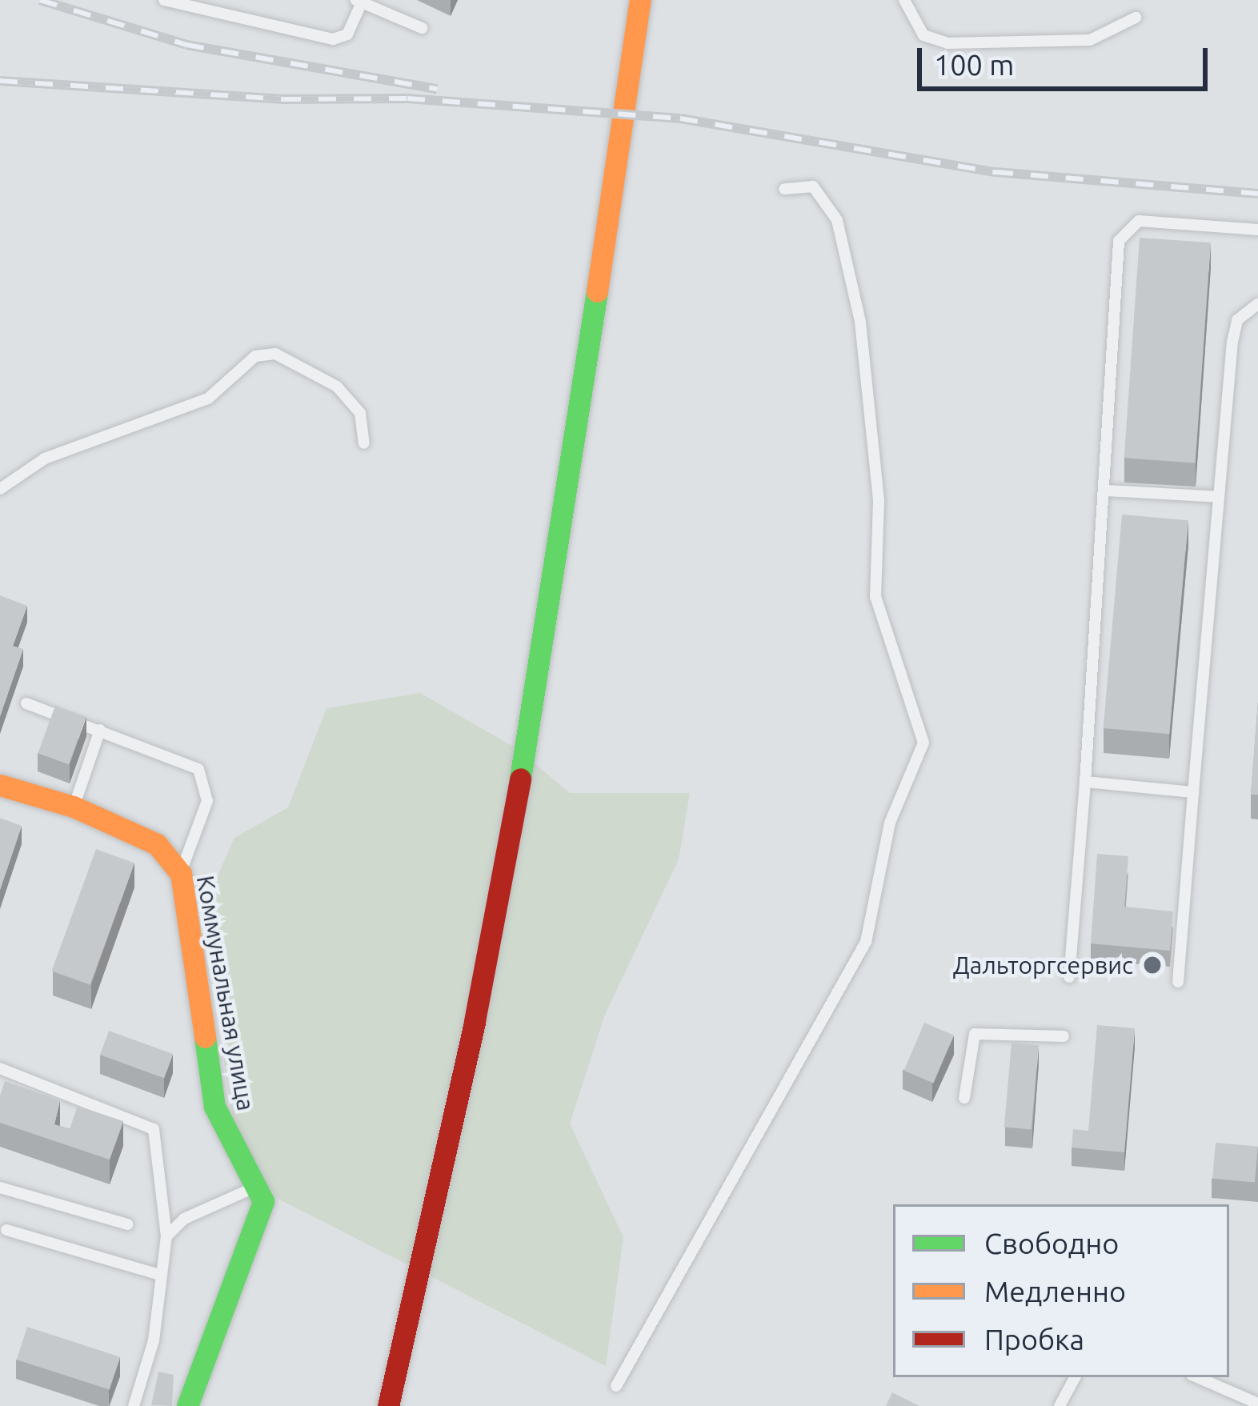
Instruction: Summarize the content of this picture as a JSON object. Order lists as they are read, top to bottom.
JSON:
{
  "streets": {
    "street": ["Коммунальная улица"]
  },
  "places": ["Дальторгсервис"],
  "legend": ["Свободно", "Медленно", "Пробка"],
  "scale_bar": "100 m"
}
